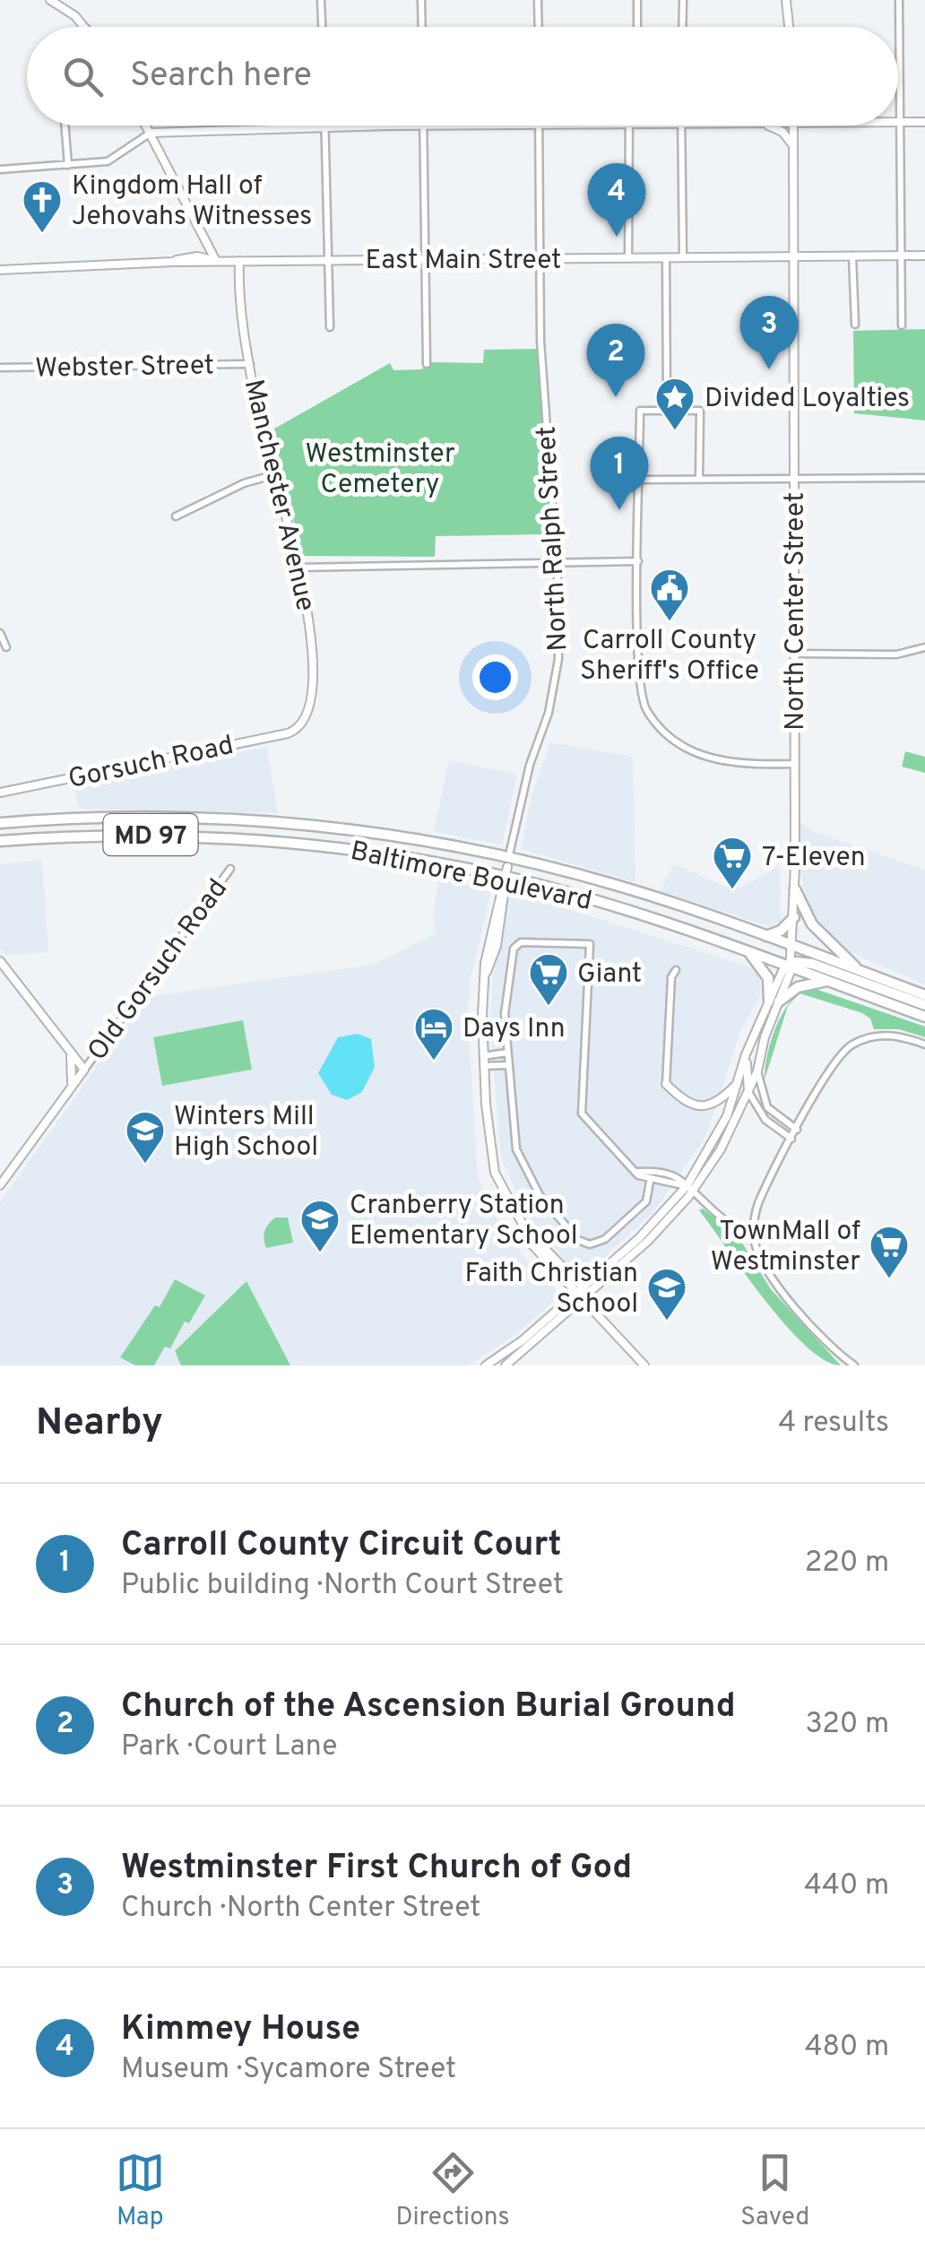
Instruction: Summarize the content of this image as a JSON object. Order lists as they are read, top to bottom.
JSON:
{
  "streets": {
    "highway": ["MD 97", "Baltimore Boulevard"],
    "street": [
      "East Main Street",
      "Webster Street",
      "Manchester Avenue",
      "North Ralph Street",
      "North Center Street",
      "Gorsuch Road",
      "Old Gorsuch Road"
    ]
  },
  "crossings": [
    ["East Main Street", "Manchester Avenue"],
    ["East Main Street", "North Ralph Street"],
    ["East Main Street", "North Center Street"],
    ["Webster Street", "Manchester Avenue"],
    ["Manchester Avenue", "Gorsuch Road"],
    ["North Ralph Street", "Baltimore Boulevard"],
    ["North Center Street", "Baltimore Boulevard"]
  ],
  "parks": ["Westminster Cemetery"],
  "places": {
    "church": ["Kingdom Hall of Jehovahs Witnesses"],
    "place": ["Divided Loyalties"],
    "public building": ["Carroll County Sheriff's Office"],
    "supermarket": ["7-Eleven", "Giant", "TownMall of Westminster"],
    "hotel": ["Days Inn"],
    "school or university": ["Winters Mill High School", "Cranberry Station Elementary School", "Faith Christian School"]
  },
  "page": {
    "search": "Search here",
    "pins": [
      "4",
      "3",
      "2",
      "1"
    ],
    "heading": ["Nearby", "4 results"],
    "list": [
      {
        "mark": "1",
        "name": "Carroll County Circuit Court",
        "note": "Public building · North Court Street",
        "value": "220 m"
      },
      {
        "mark": "2",
        "name": "Church of the Ascension Burial Ground",
        "note": "Park · Court Lane",
        "value": "320 m"
      },
      {
        "mark": "3",
        "name": "Westminster First Church of God",
        "note": "Church · North Center Street",
        "value": "440 m"
      },
      {
        "mark": "4",
        "name": "Kimmey House",
        "note": "Museum · Sycamore Street",
        "value": "480 m"
      }
    ],
    "nav": ["Map", "Directions", "Saved"]
  }
}
